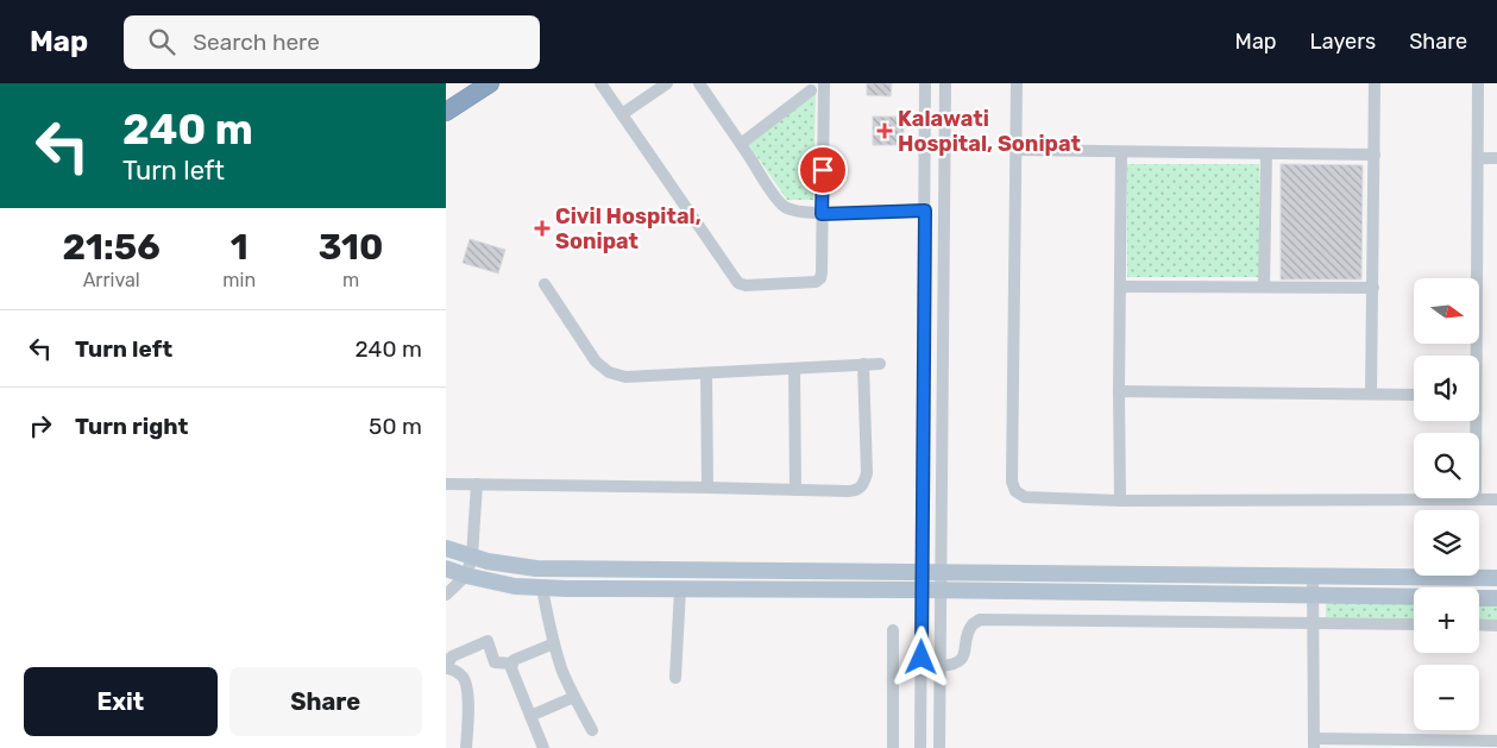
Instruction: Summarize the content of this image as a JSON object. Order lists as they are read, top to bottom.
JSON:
{
  "places": {
    "health": ["Kalawati Hospital, Sonipat", "Civil Hospital, Sonipat"]
  },
  "north": "right",
  "page": {
    "header": "Map",
    "search": "Search here",
    "nav": ["Map", "Layers", "Share"],
    "turn": ["240 m", "Turn left"],
    "eta": [
      "21:56",
      "Arrival",
      "1",
      "min",
      "310",
      "m"
    ],
    "map_buttons": ["+", "−"],
    "list": [
      {
        "name": "Turn left",
        "value": "240 m"
      },
      {
        "name": "Turn right",
        "value": "50 m"
      }
    ],
    "buttons": ["Exit", "Share"]
  }
}
